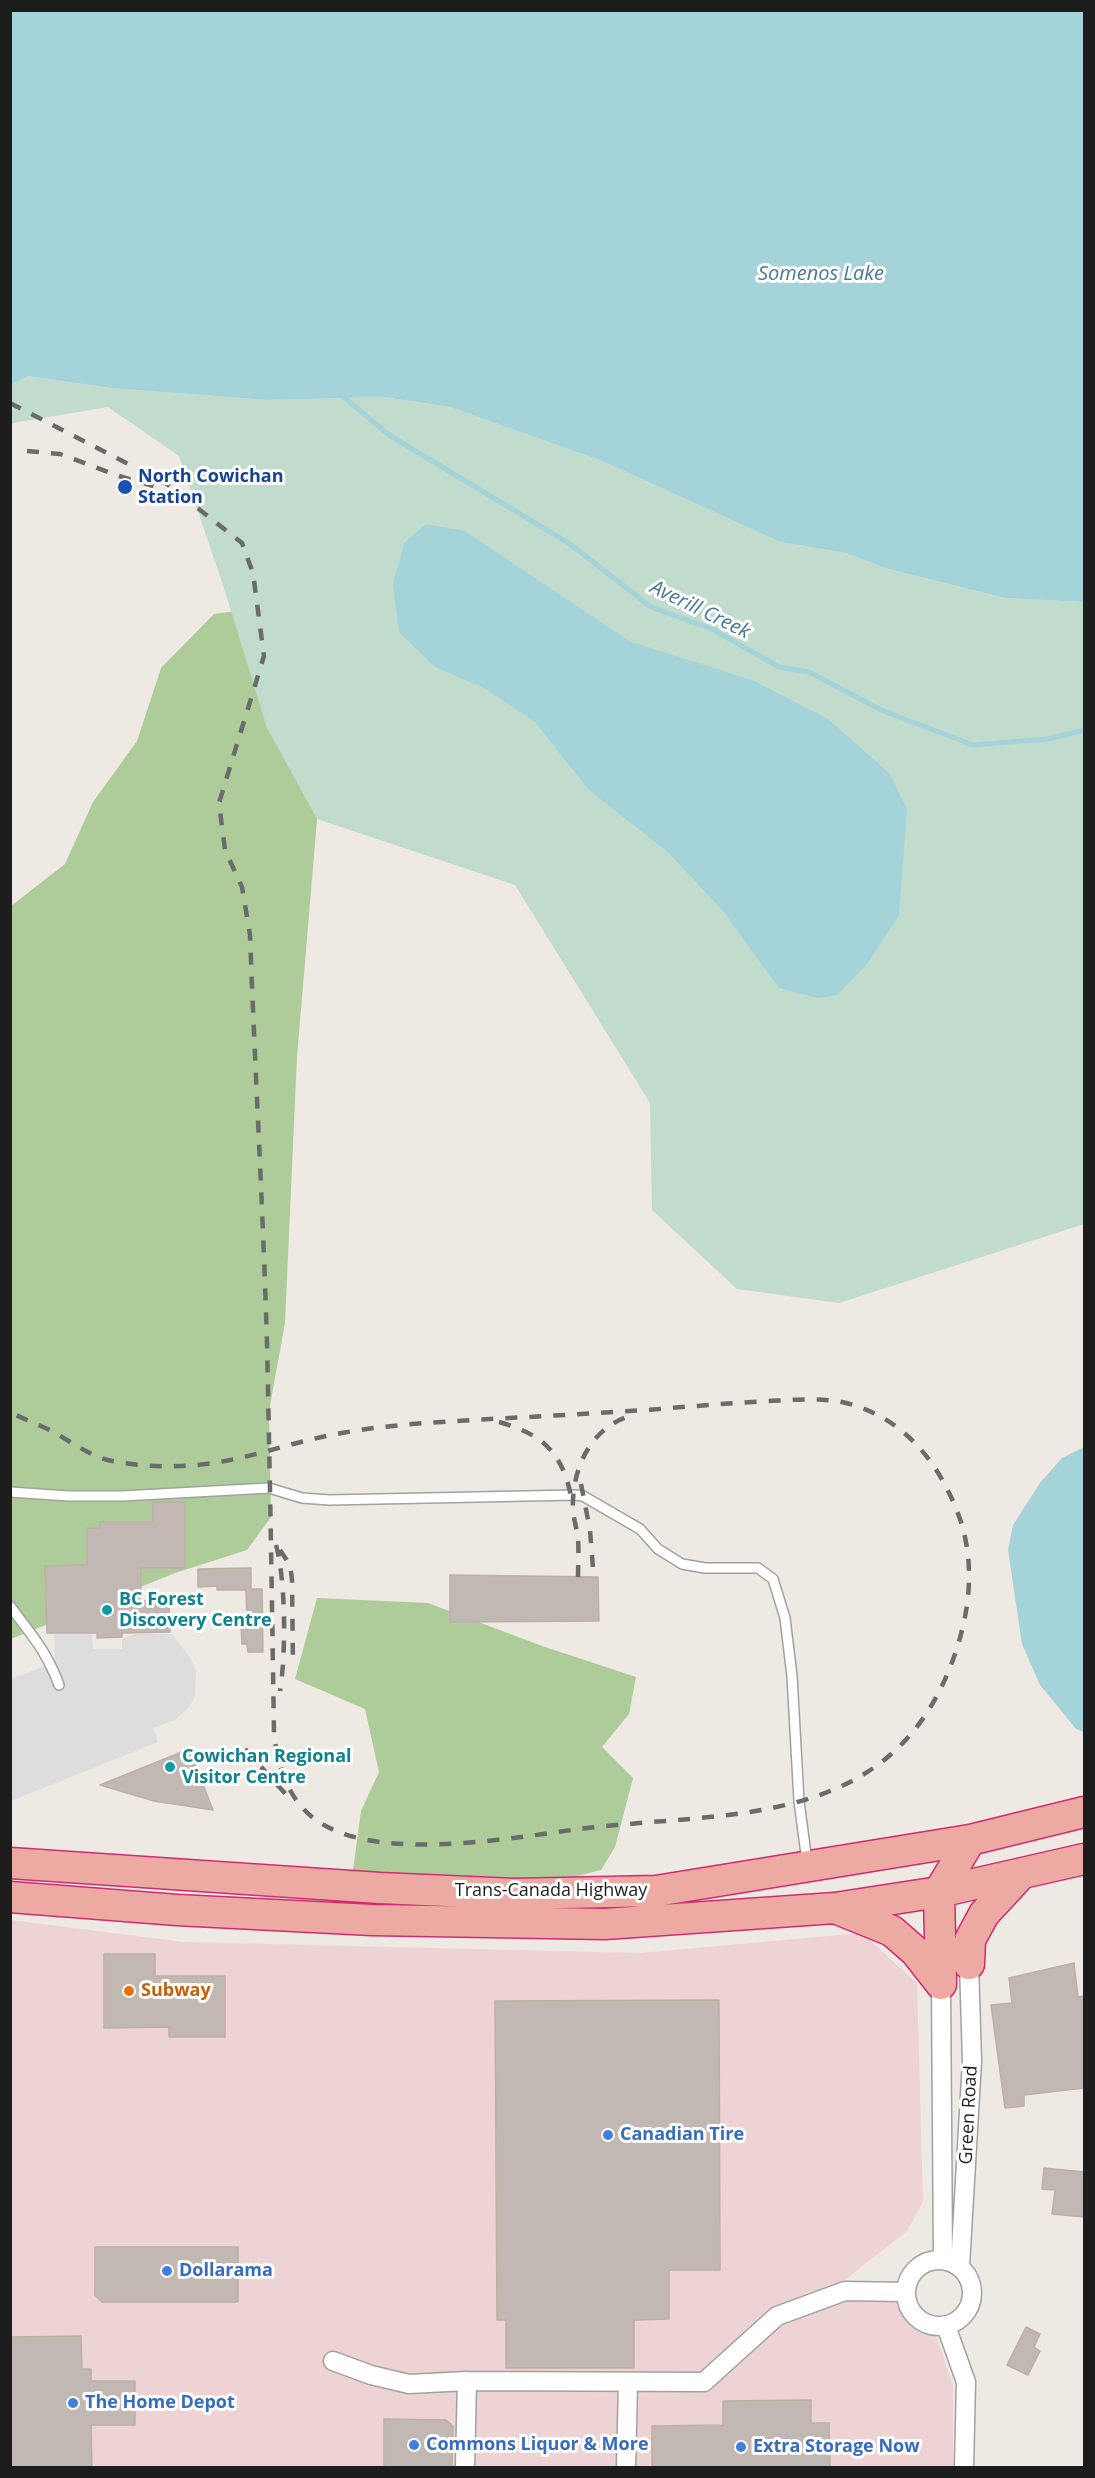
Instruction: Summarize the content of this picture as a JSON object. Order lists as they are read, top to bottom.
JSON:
{
  "streets": {
    "highway": ["Trans-Canada Highway"],
    "street": ["Green Road"]
  },
  "water": ["Somenos Lake", "Averill Creek"],
  "places": [
    "North Cowichan Station",
    "BC Forest Discovery Centre",
    "Cowichan Regional Visitor Centre",
    "Subway",
    "Canadian Tire",
    "Dollarama",
    "The Home Depot",
    "Commons Liquor & More",
    "Extra Storage Now"
  ]
}
